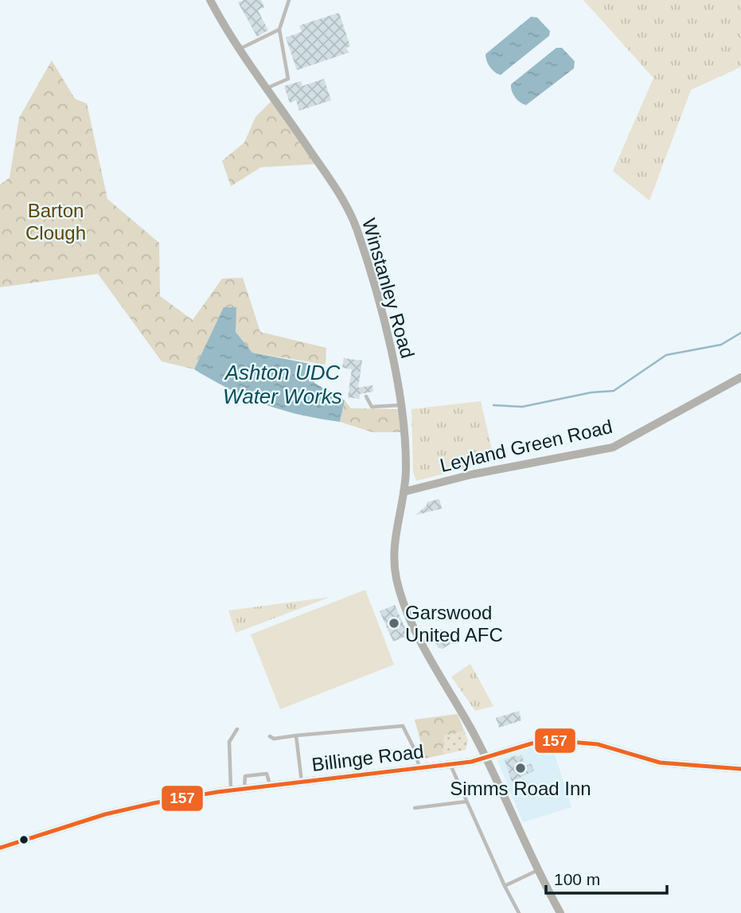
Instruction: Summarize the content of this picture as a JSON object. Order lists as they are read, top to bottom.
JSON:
{
  "streets": {
    "street": ["Winstanley Road", "Leyland Green Road", "Billinge Road"]
  },
  "crossings": [
    ["Winstanley Road", "Leyland Green Road"],
    ["Winstanley Road", "Billinge Road"]
  ],
  "water": ["Ashton UDC Water Works"],
  "parks": ["Barton Clough"],
  "places": ["Garswood United AFC", "Simms Road Inn"],
  "lines": ["transit line 157"],
  "scale_bar": "100 m"
}
